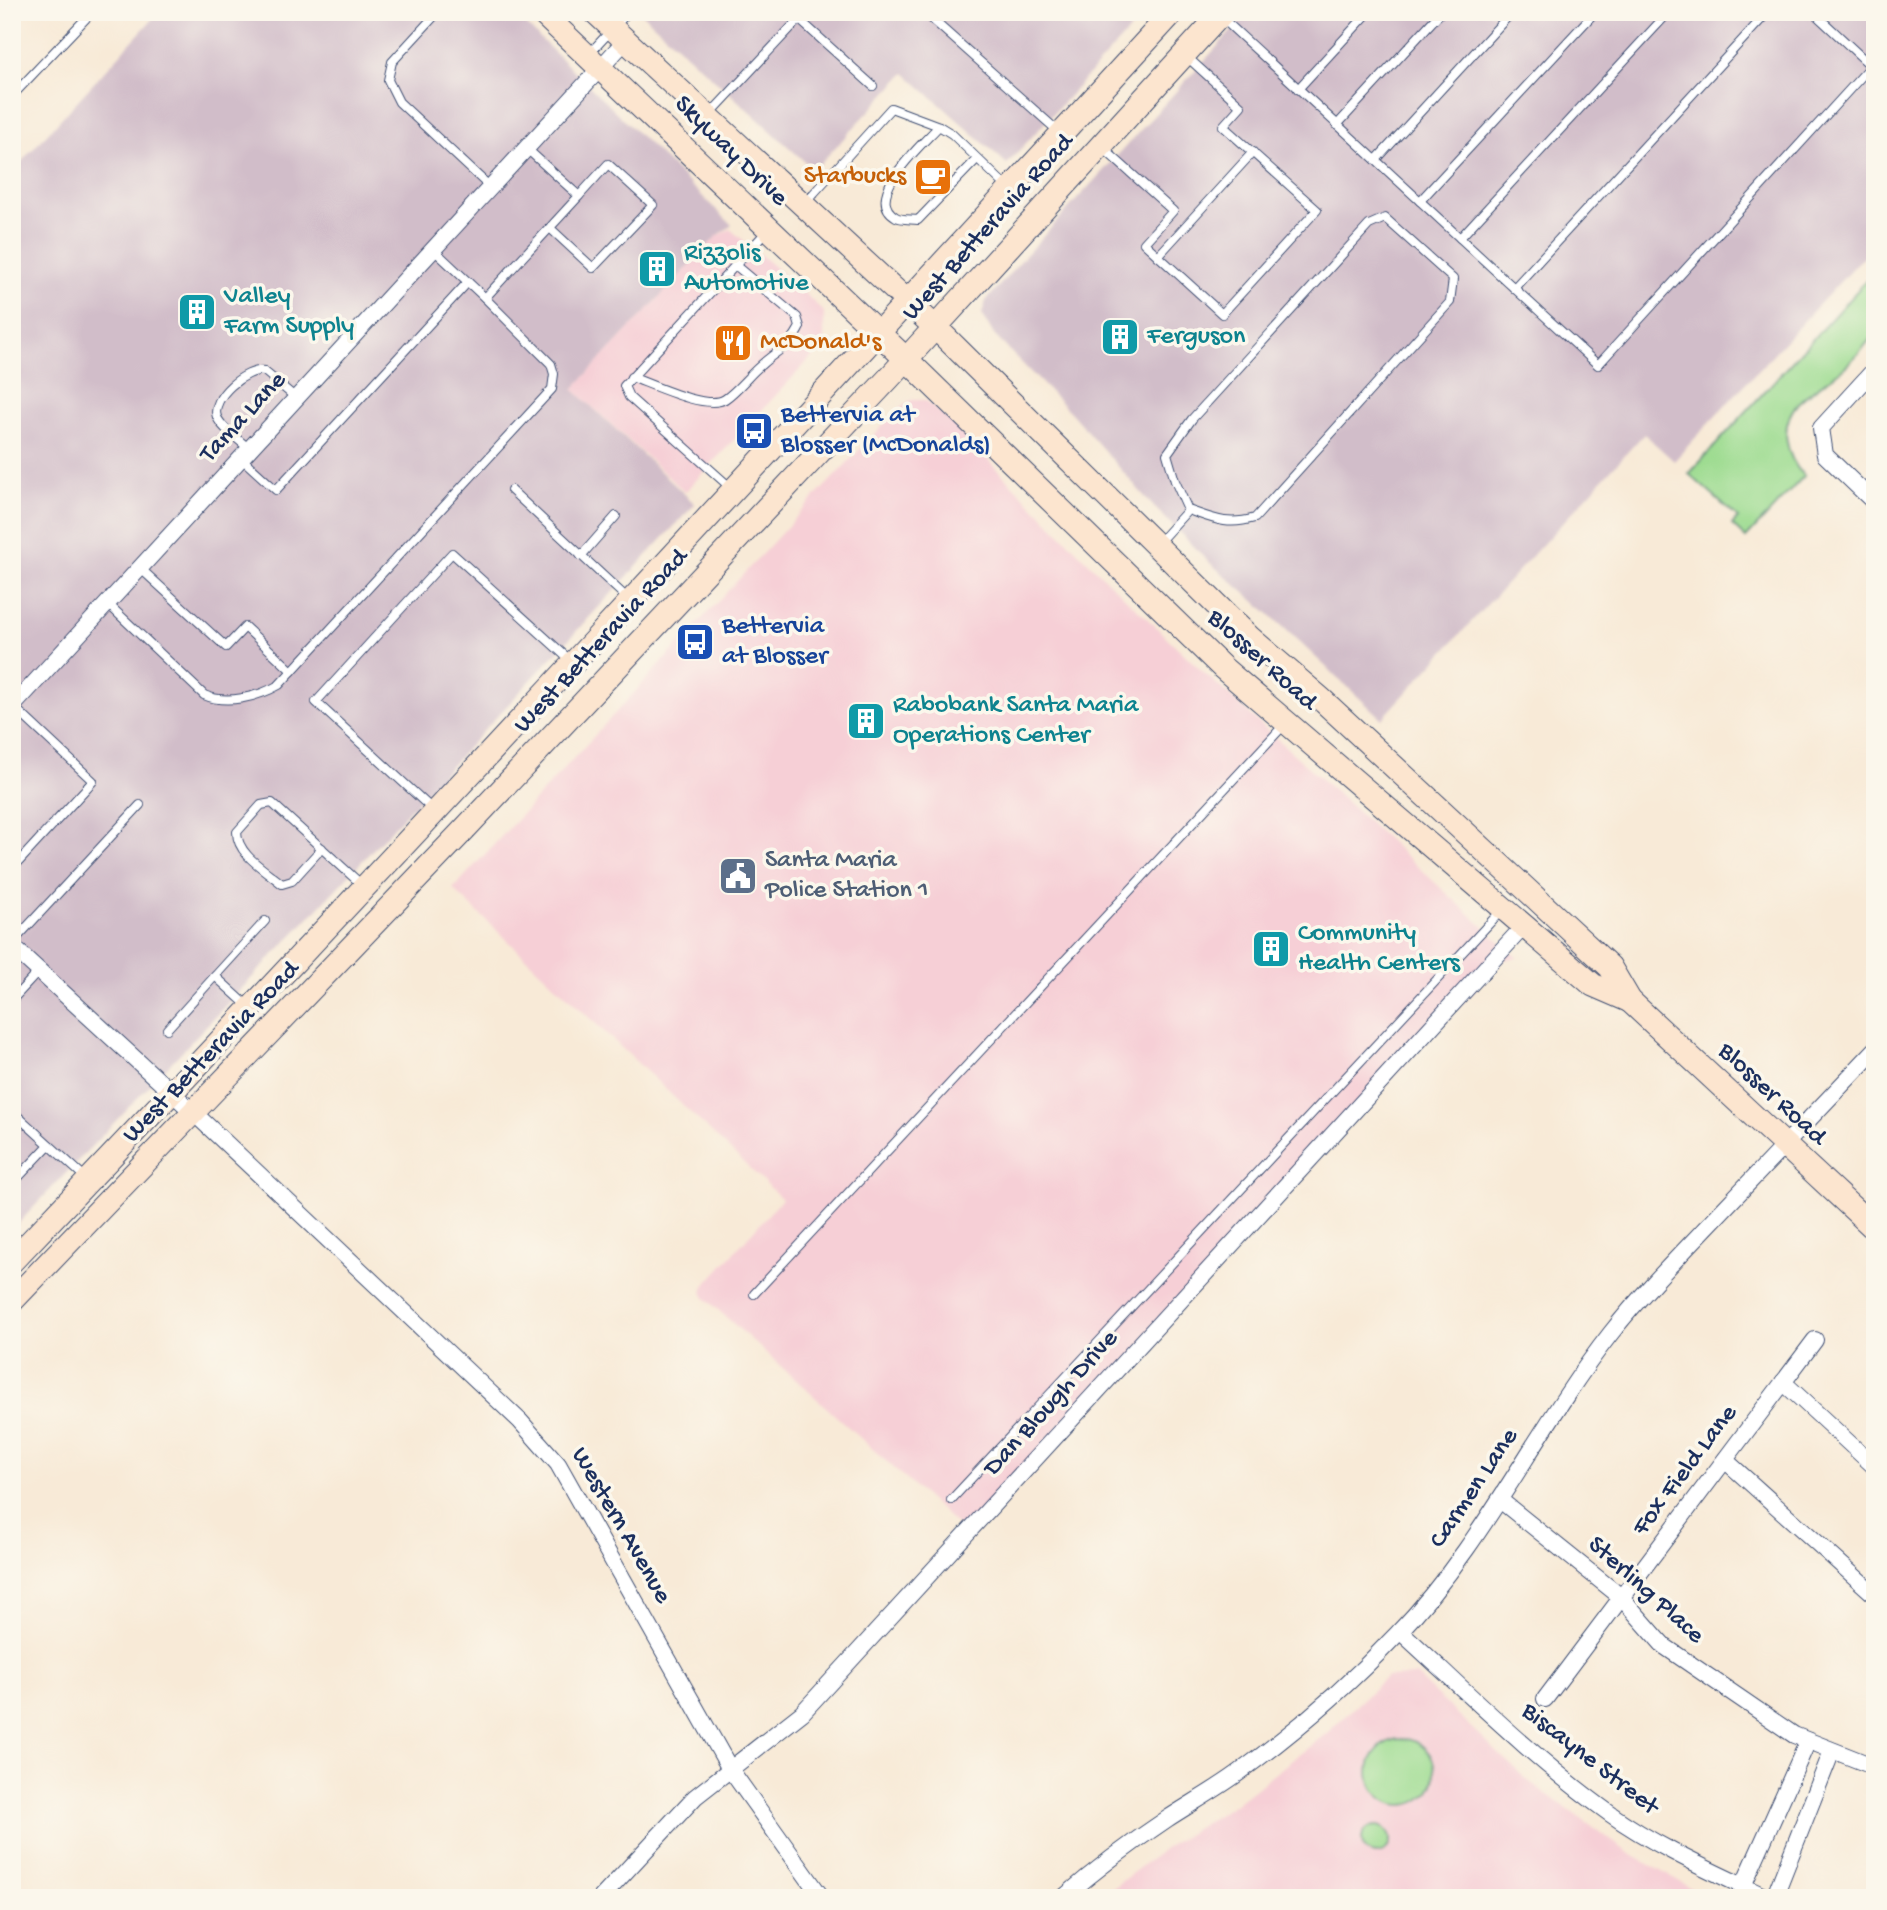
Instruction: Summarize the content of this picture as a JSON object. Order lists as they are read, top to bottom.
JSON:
{
  "streets": {
    "main road": ["Skyway Drive", "West Betteravia Road", "Blosser Road"],
    "street": [
      "Tama Lane",
      "Dan Blough Drive",
      "Fox Field Lane",
      "Carmen Lane",
      "Western Avenue",
      "Sterling Place",
      "Biscayne Street"
    ]
  },
  "crossings": [
    ["Skyway Drive", "West Betteravia Road"],
    ["Skyway Drive", "Tama Lane"],
    ["Skyway Drive", "Blosser Road"],
    ["West Betteravia Road", "Blosser Road"],
    ["West Betteravia Road", "Western Avenue"],
    ["Blosser Road", "Dan Blough Drive"],
    ["Blosser Road", "Carmen Lane"],
    ["Dan Blough Drive", "Western Avenue"],
    ["Fox Field Lane", "Sterling Place"],
    ["Carmen Lane", "Sterling Place"],
    ["Carmen Lane", "Biscayne Street"]
  ],
  "places": {
    "cafe": ["Starbucks"],
    "building": [
      "Rizzolis Automotive",
      "Valley Farm Supply",
      "Ferguson",
      "Rabobank Santa Maria Operations Center",
      "Community Health Centers"
    ],
    "restaurant": ["McDonald's"],
    "bus stop": ["Bettervia at Blosser (McDonalds)", "Bettervia at Blosser"],
    "public building": ["Santa Maria Police Station 1"]
  }
}
